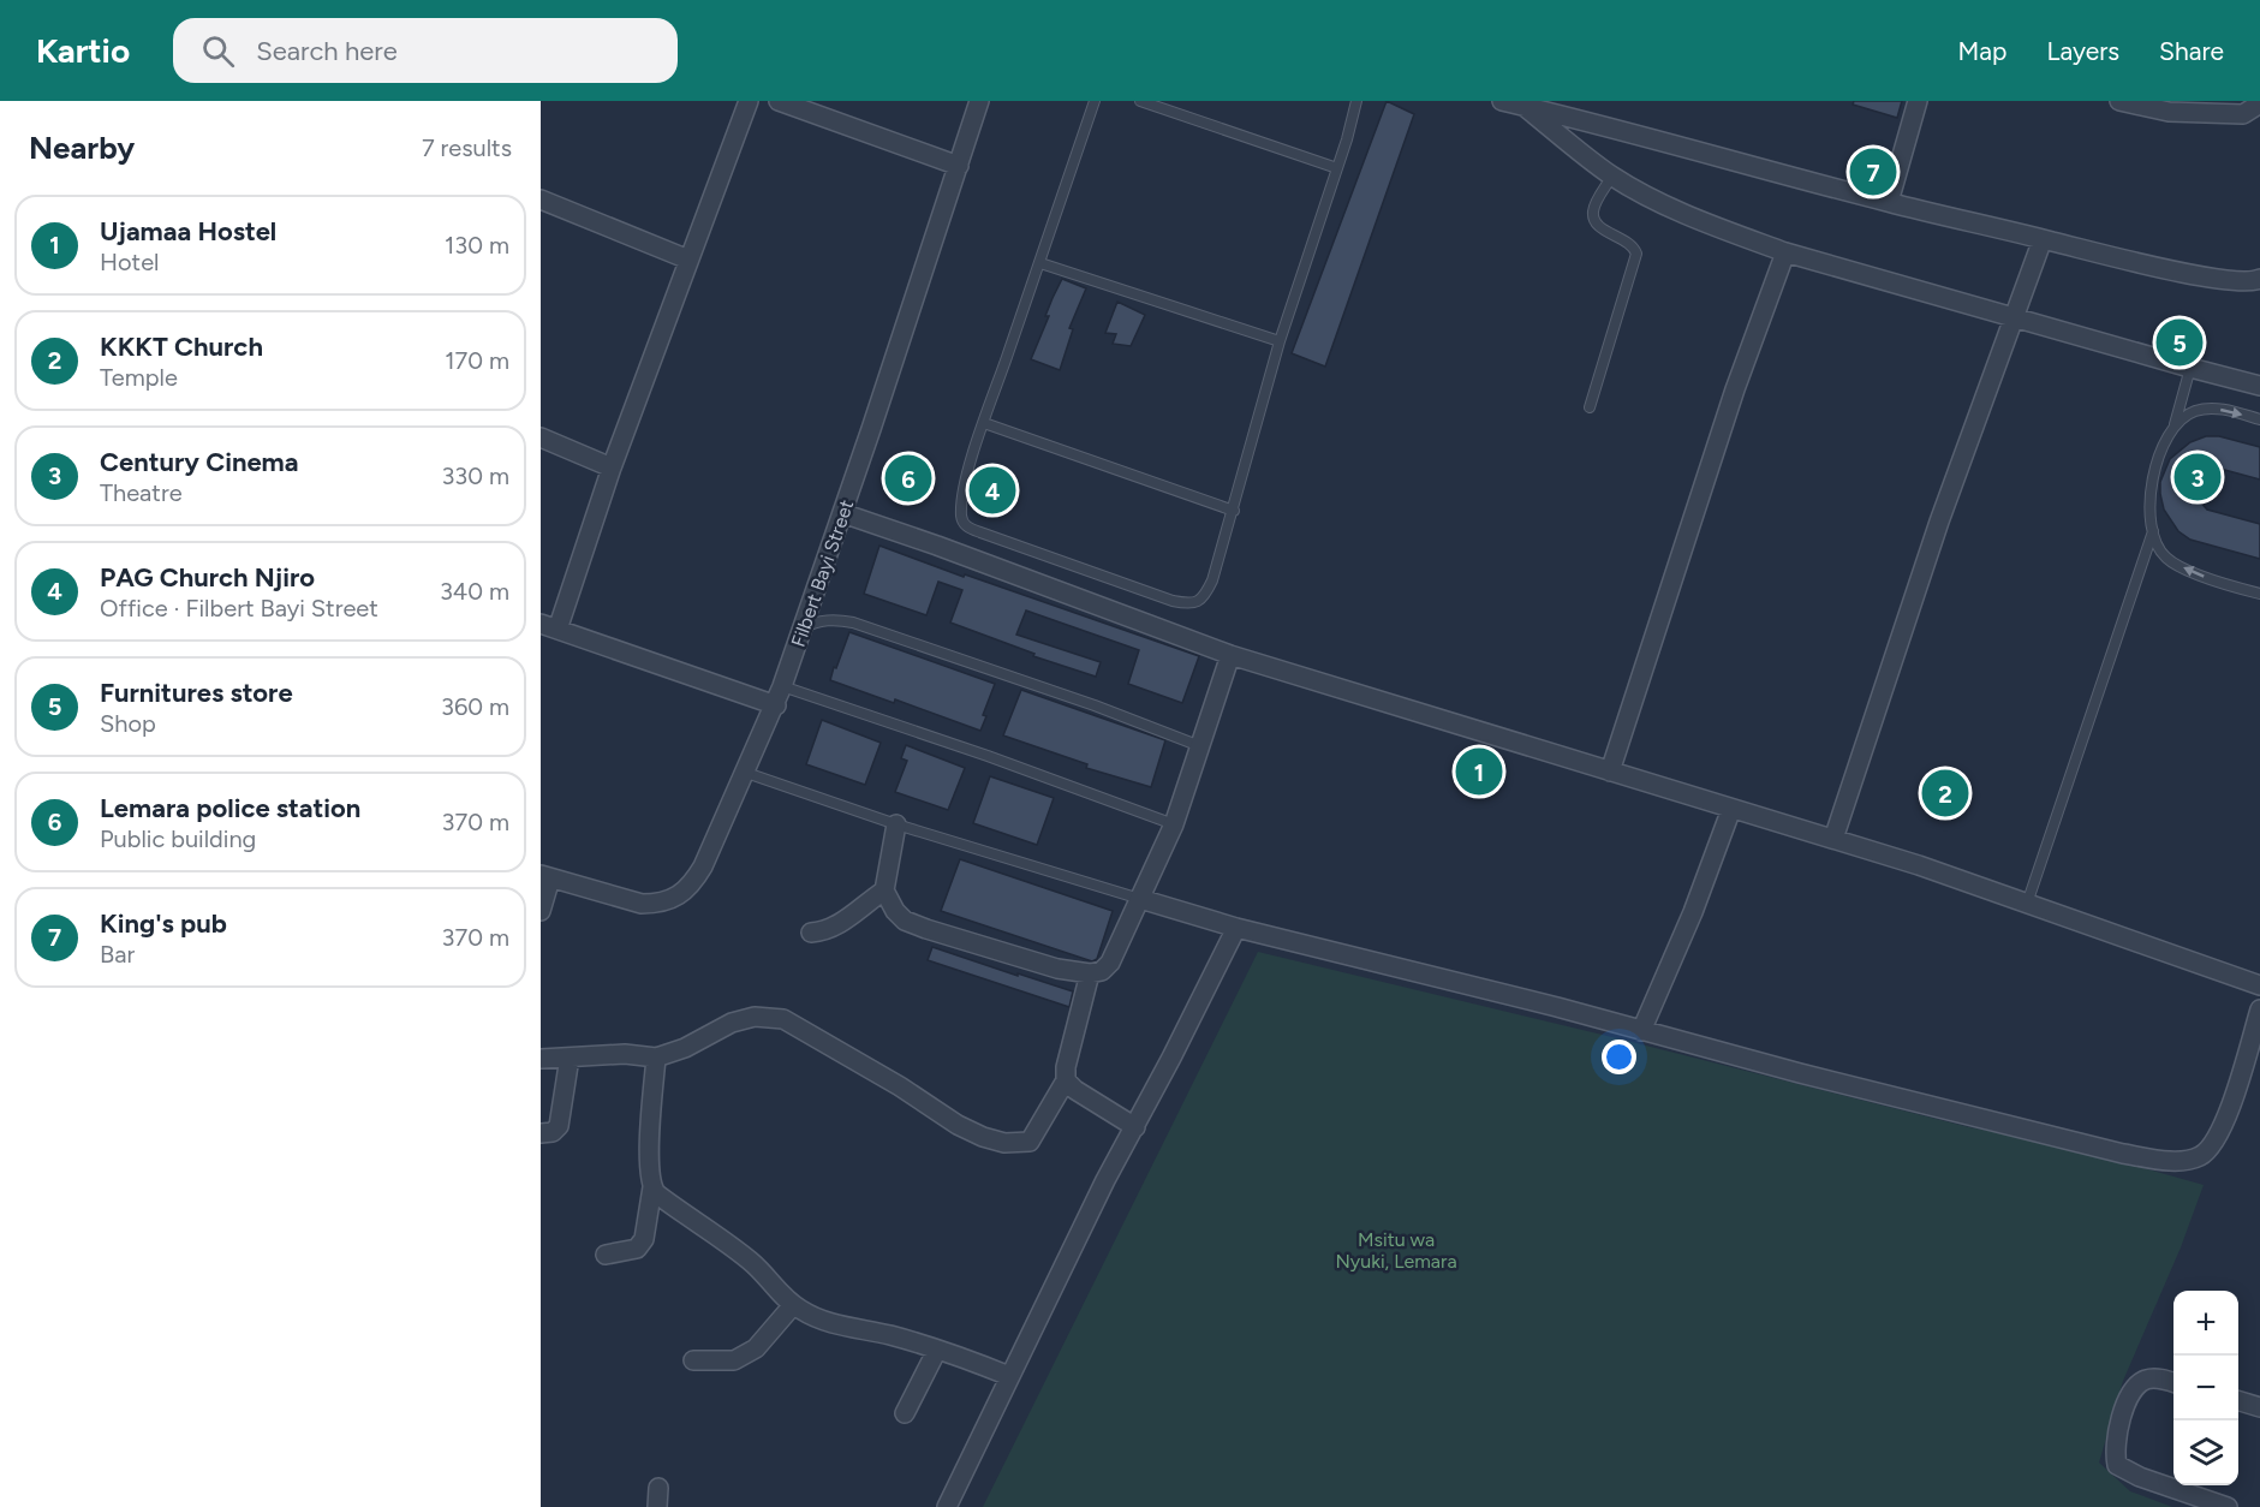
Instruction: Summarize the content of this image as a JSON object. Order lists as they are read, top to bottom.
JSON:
{
  "streets": {
    "street": ["Filbert Bayi Street"]
  },
  "parks": ["Msitu wa Nyuki, Lemara"],
  "page": {
    "header": "Kartio",
    "search": "Search here",
    "nav": ["Map", "Layers", "Share"],
    "heading": ["Nearby", "7 results"],
    "pins": [
      "7",
      "5",
      "3",
      "6",
      "4",
      "1",
      "2"
    ],
    "list": [
      {
        "mark": "1",
        "name": "Ujamaa Hostel",
        "note": "Hotel",
        "value": "130 m"
      },
      {
        "mark": "2",
        "name": "KKKT Church",
        "note": "Temple",
        "value": "170 m"
      },
      {
        "mark": "3",
        "name": "Century Cinema",
        "note": "Theatre",
        "value": "330 m"
      },
      {
        "mark": "4",
        "name": "PAG Church Njiro",
        "note": "Office · Filbert Bayi Street",
        "value": "340 m"
      },
      {
        "mark": "5",
        "name": "Furnitures store",
        "note": "Shop",
        "value": "360 m"
      },
      {
        "mark": "6",
        "name": "Lemara police station",
        "note": "Public building",
        "value": "370 m"
      },
      {
        "mark": "7",
        "name": "King's pub",
        "note": "Bar",
        "value": "370 m"
      }
    ],
    "map_buttons": ["+", "−"]
  }
}
